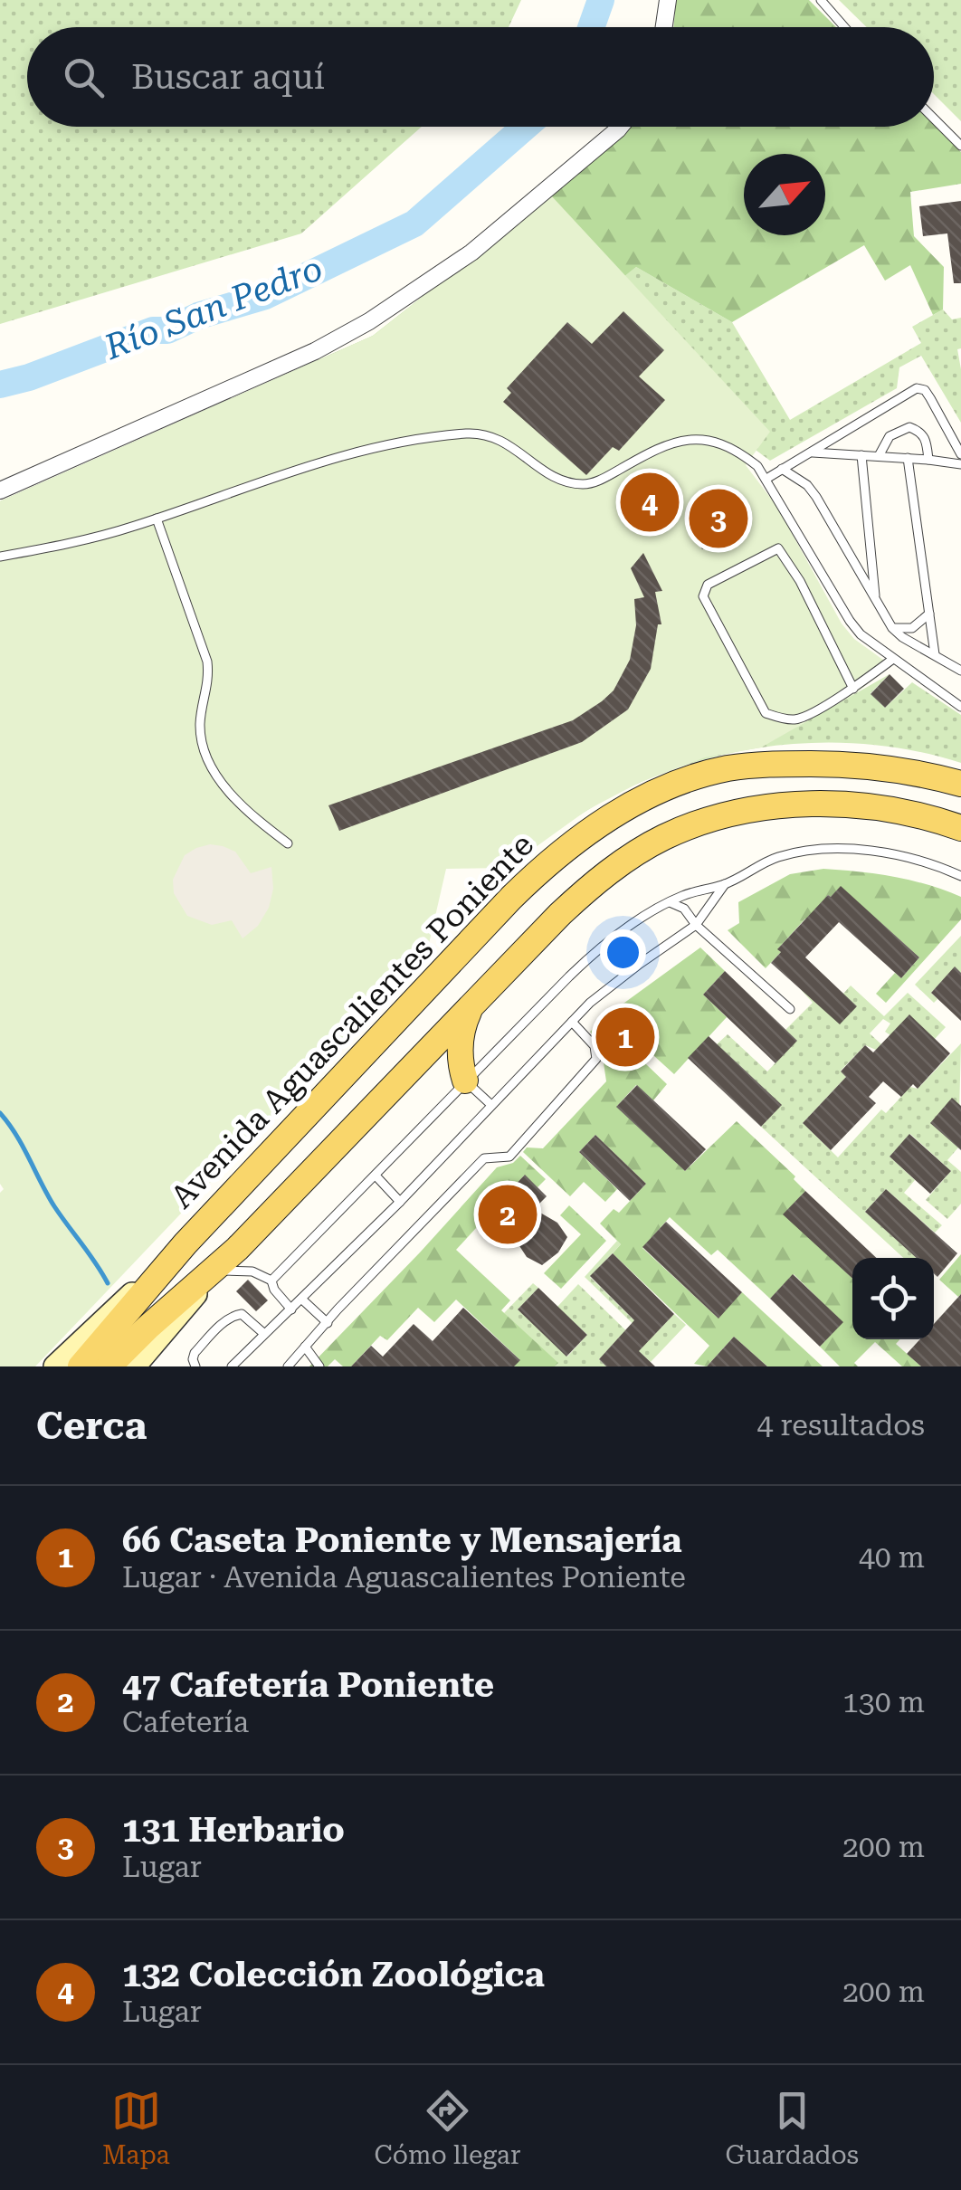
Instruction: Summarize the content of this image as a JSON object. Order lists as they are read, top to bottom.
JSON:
{
  "streets": {
    "main road": ["Avenida Aguascalientes Poniente"]
  },
  "water": ["Río San Pedro"],
  "north": "top right",
  "page": {
    "search": "Buscar aquí",
    "pins": [
      "4",
      "3",
      "1",
      "2"
    ],
    "heading": ["Cerca", "4 resultados"],
    "list": [
      {
        "mark": "1",
        "name": "66 Caseta Poniente y Mensajería",
        "note": "Lugar · Avenida Aguascalientes Poniente",
        "value": "40 m"
      },
      {
        "mark": "2",
        "name": "47 Cafetería Poniente",
        "note": "Cafetería",
        "value": "130 m"
      },
      {
        "mark": "3",
        "name": "131 Herbario",
        "note": "Lugar",
        "value": "200 m"
      },
      {
        "mark": "4",
        "name": "132 Colección Zoológica",
        "note": "Lugar",
        "value": "200 m"
      }
    ],
    "nav": ["Mapa", "Cómo llegar", "Guardados"]
  }
}
